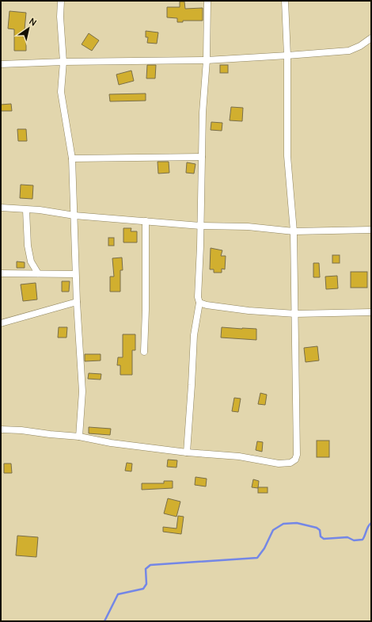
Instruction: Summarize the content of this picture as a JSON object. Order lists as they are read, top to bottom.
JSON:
{
  "north": "top right"
}
